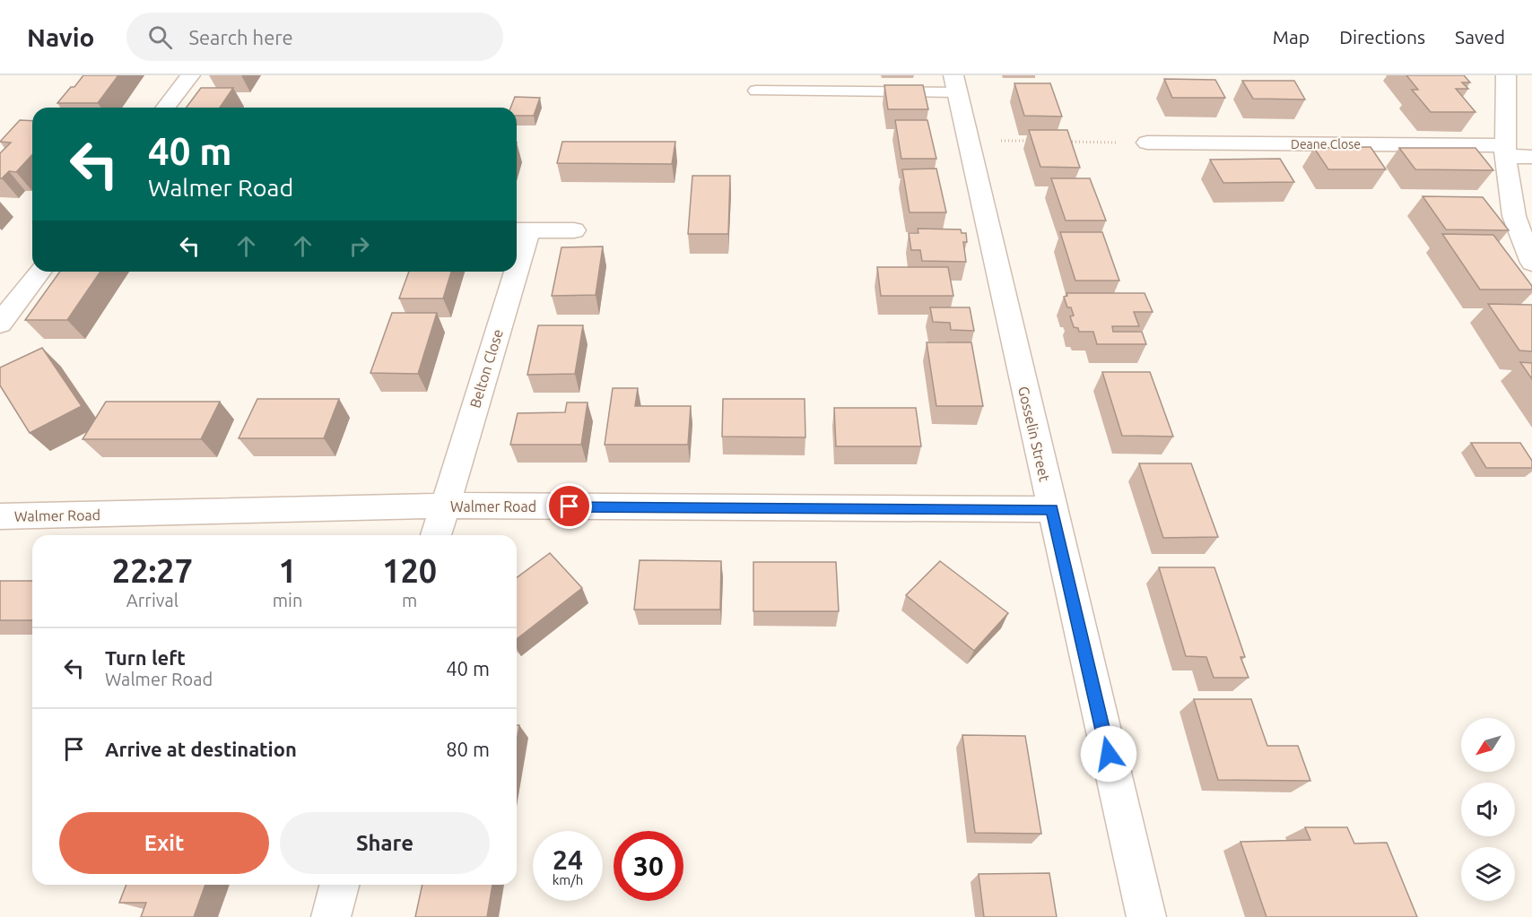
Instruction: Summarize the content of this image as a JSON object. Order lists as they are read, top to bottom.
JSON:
{
  "streets": {
    "street": [
      "Deane Close",
      "Belton Close",
      "Gosselin Street",
      "Walmer Road"
    ]
  },
  "crossings": [
    ["Belton Close", "Walmer Road"],
    ["Gosselin Street", "Walmer Road"]
  ],
  "north": "bottom left",
  "page": {
    "header": "Navio",
    "search": "Search here",
    "nav": ["Map", "Directions", "Saved"],
    "turn": ["40 m", "Walmer Road"],
    "eta": [
      "22:27",
      "Arrival",
      "1",
      "min",
      "120",
      "m"
    ],
    "list": [
      {
        "name": "Turn left",
        "note": "Walmer Road",
        "value": "40 m"
      },
      {
        "name": "Arrive at destination",
        "value": "80 m"
      }
    ],
    "buttons": ["Exit", "Share"],
    "speed": "24 km/h",
    "limit": "30"
  }
}
